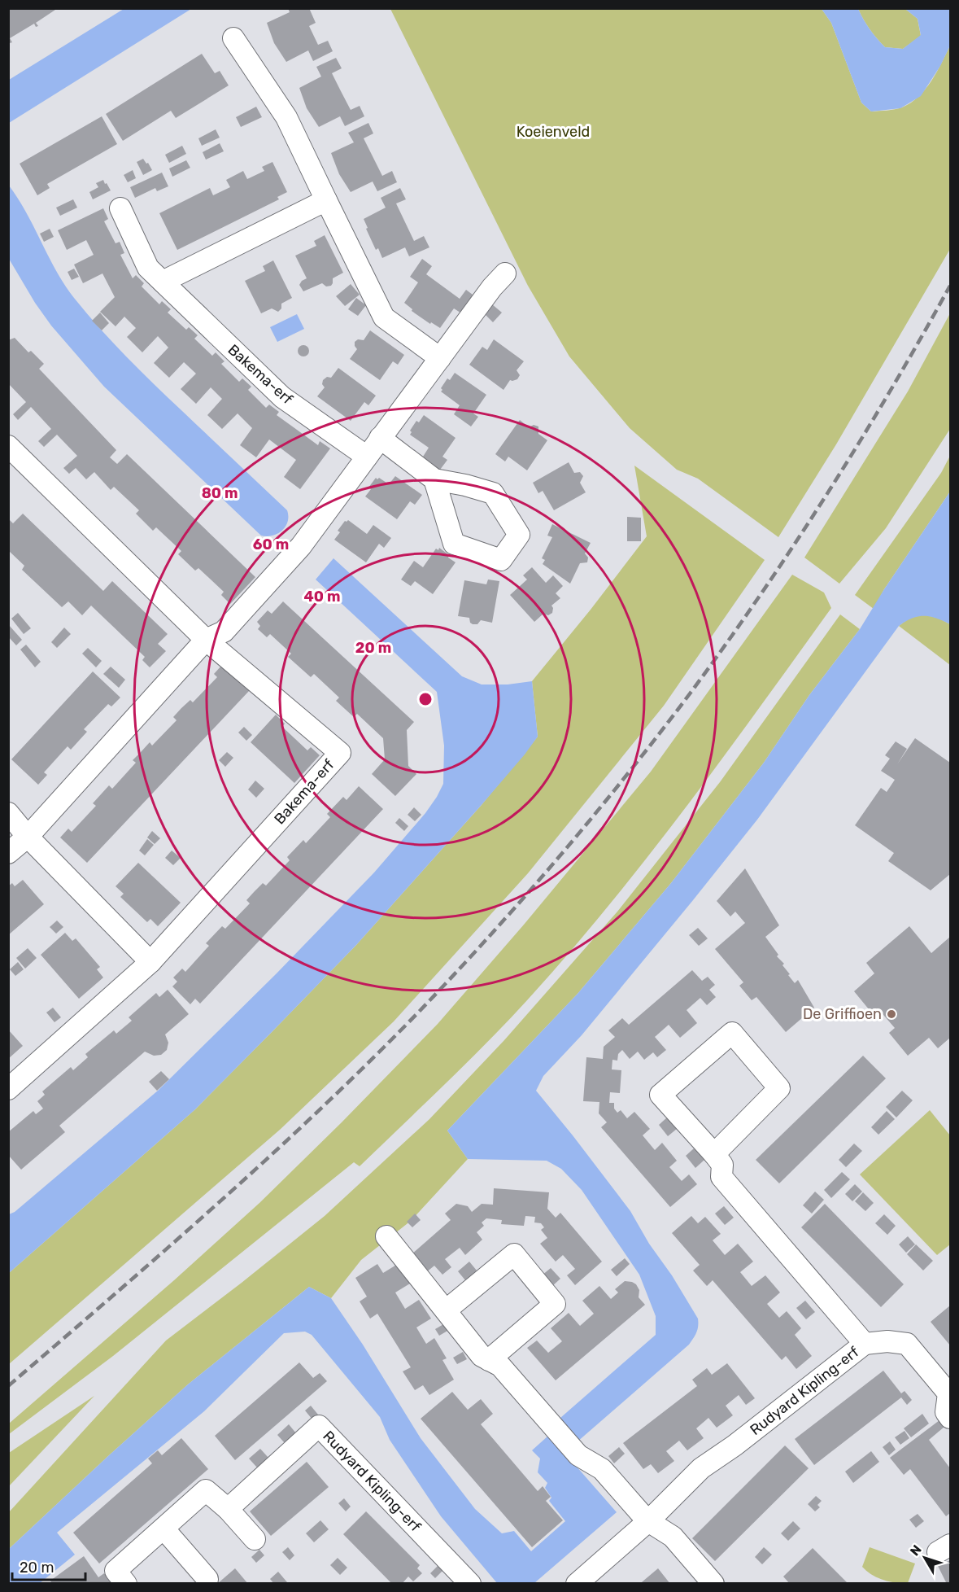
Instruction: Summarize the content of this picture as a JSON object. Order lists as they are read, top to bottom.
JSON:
{
  "streets": {
    "street": ["Bakema-erf", "Rudyard Kipling-erf"]
  },
  "parks": ["Koeienveld"],
  "places": ["De Griffioen"],
  "scale_bar": "20 m",
  "north": "top left",
  "rings": [
    "80 m",
    "60 m",
    "40 m",
    "20 m"
  ]
}
